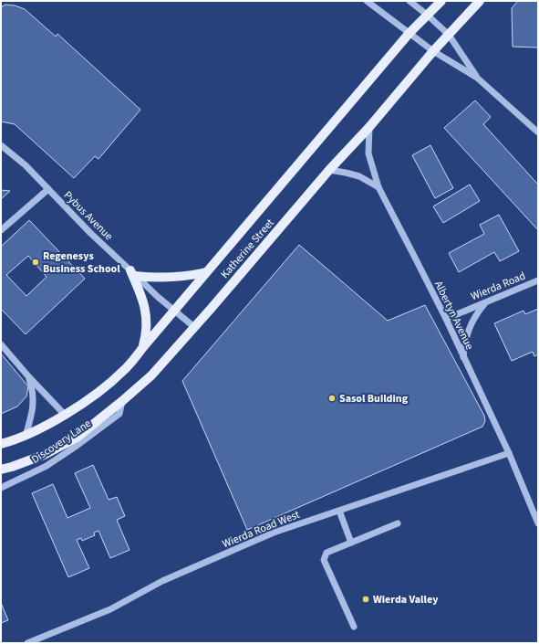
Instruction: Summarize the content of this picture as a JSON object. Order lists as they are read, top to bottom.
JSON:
{
  "streets": {
    "main road": ["Katherine Street"],
    "street": [
      "Pybus Avenue",
      "Wierda Road",
      "Albertyn Avenue",
      "Discovery Lane",
      "Wierda Road West"
    ]
  },
  "crossings": [
    ["Pybus Avenue", "Katherine Street"],
    ["Katherine Street", "Albertyn Avenue"],
    ["Katherine Street", "Discovery Lane"],
    ["Wierda Road", "Albertyn Avenue"],
    ["Albertyn Avenue", "Wierda Road West"]
  ],
  "places": ["Regenesys Business School", "Sasol Building", "Wierda Valley"]
}
